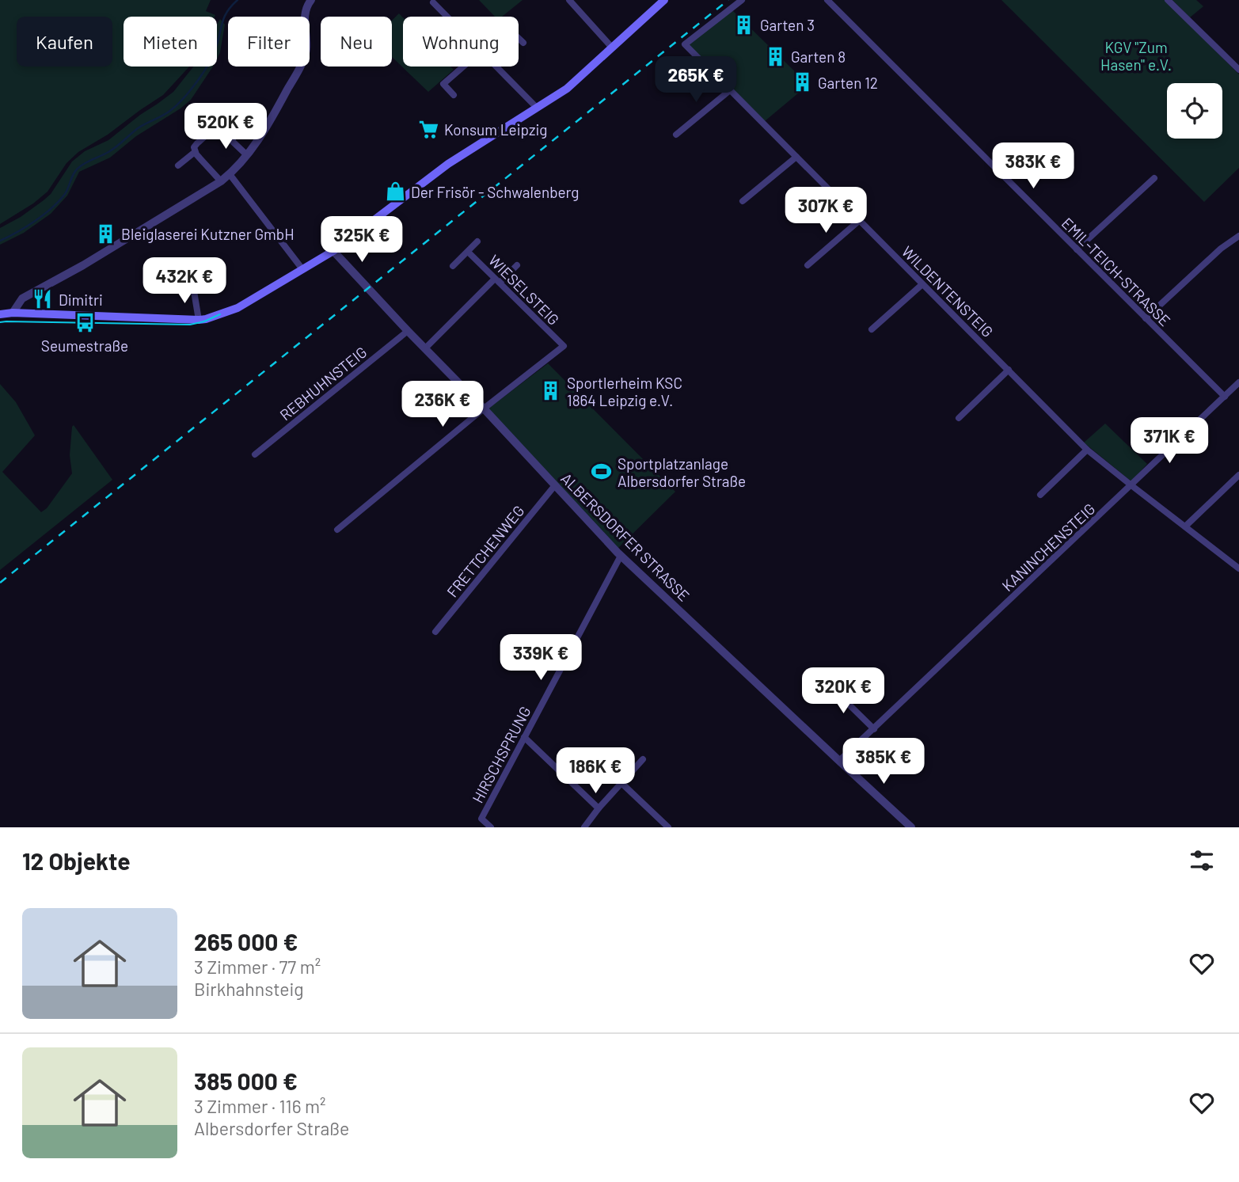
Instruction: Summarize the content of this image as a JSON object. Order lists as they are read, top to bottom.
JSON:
{
  "streets": {
    "street": [
      "EMIL-TEICH-STRASSE",
      "WIESELSTEIG",
      "WILDENTENSTEIG",
      "REBHUHNSTEIG",
      "ALBERSDORFER STRASSE",
      "KANINCHENSTEIG",
      "FRETTCHENWEG",
      "HIRSCHSPRUNG"
    ]
  },
  "crossings": [
    ["EMIL-TEICH-STRASSE", "KANINCHENSTEIG"],
    ["WIESELSTEIG", "ALBERSDORFER STRASSE"],
    ["WILDENTENSTEIG", "KANINCHENSTEIG"],
    ["REBHUHNSTEIG", "ALBERSDORFER STRASSE"],
    ["ALBERSDORFER STRASSE", "KANINCHENSTEIG"],
    ["ALBERSDORFER STRASSE", "FRETTCHENWEG"],
    ["ALBERSDORFER STRASSE", "HIRSCHSPRUNG"]
  ],
  "parks": ["KGV \"Zum Hasen\" e.V."],
  "places": {
    "building": [
      "Garten 3",
      "Garten 8",
      "Garten 12",
      "Bleiglaserei Kutzner GmbH",
      "Sportlerheim KSC 1864 Leipzig e.V."
    ],
    "supermarket": ["Konsum Leipzig"],
    "shop": ["Der Frisör - Schwalenberg"],
    "restaurant": ["Dimitri"],
    "bus stop": ["Seumestraße"],
    "sports": ["Sportplatzanlage Albersdorfer Straße"]
  },
  "page": {
    "chip": [
      "Kaufen",
      "Mieten",
      "Filter",
      "Neu",
      "Wohnung"
    ],
    "price": [
      "265K €",
      "520K €",
      "383K €",
      "307K €",
      "325K €",
      "432K €",
      "236K €",
      "371K €",
      "339K €",
      "320K €",
      "385K €",
      "186K €"
    ],
    "heading": "12 Objekte",
    "list": [
      {
        "name": "265 000 €",
        "note": "3 Zimmer · 77 m² · Birkhahnsteig"
      },
      {
        "name": "385 000 €",
        "note": "3 Zimmer · 116 m² · Albersdorfer Straße"
      }
    ]
  }
}
